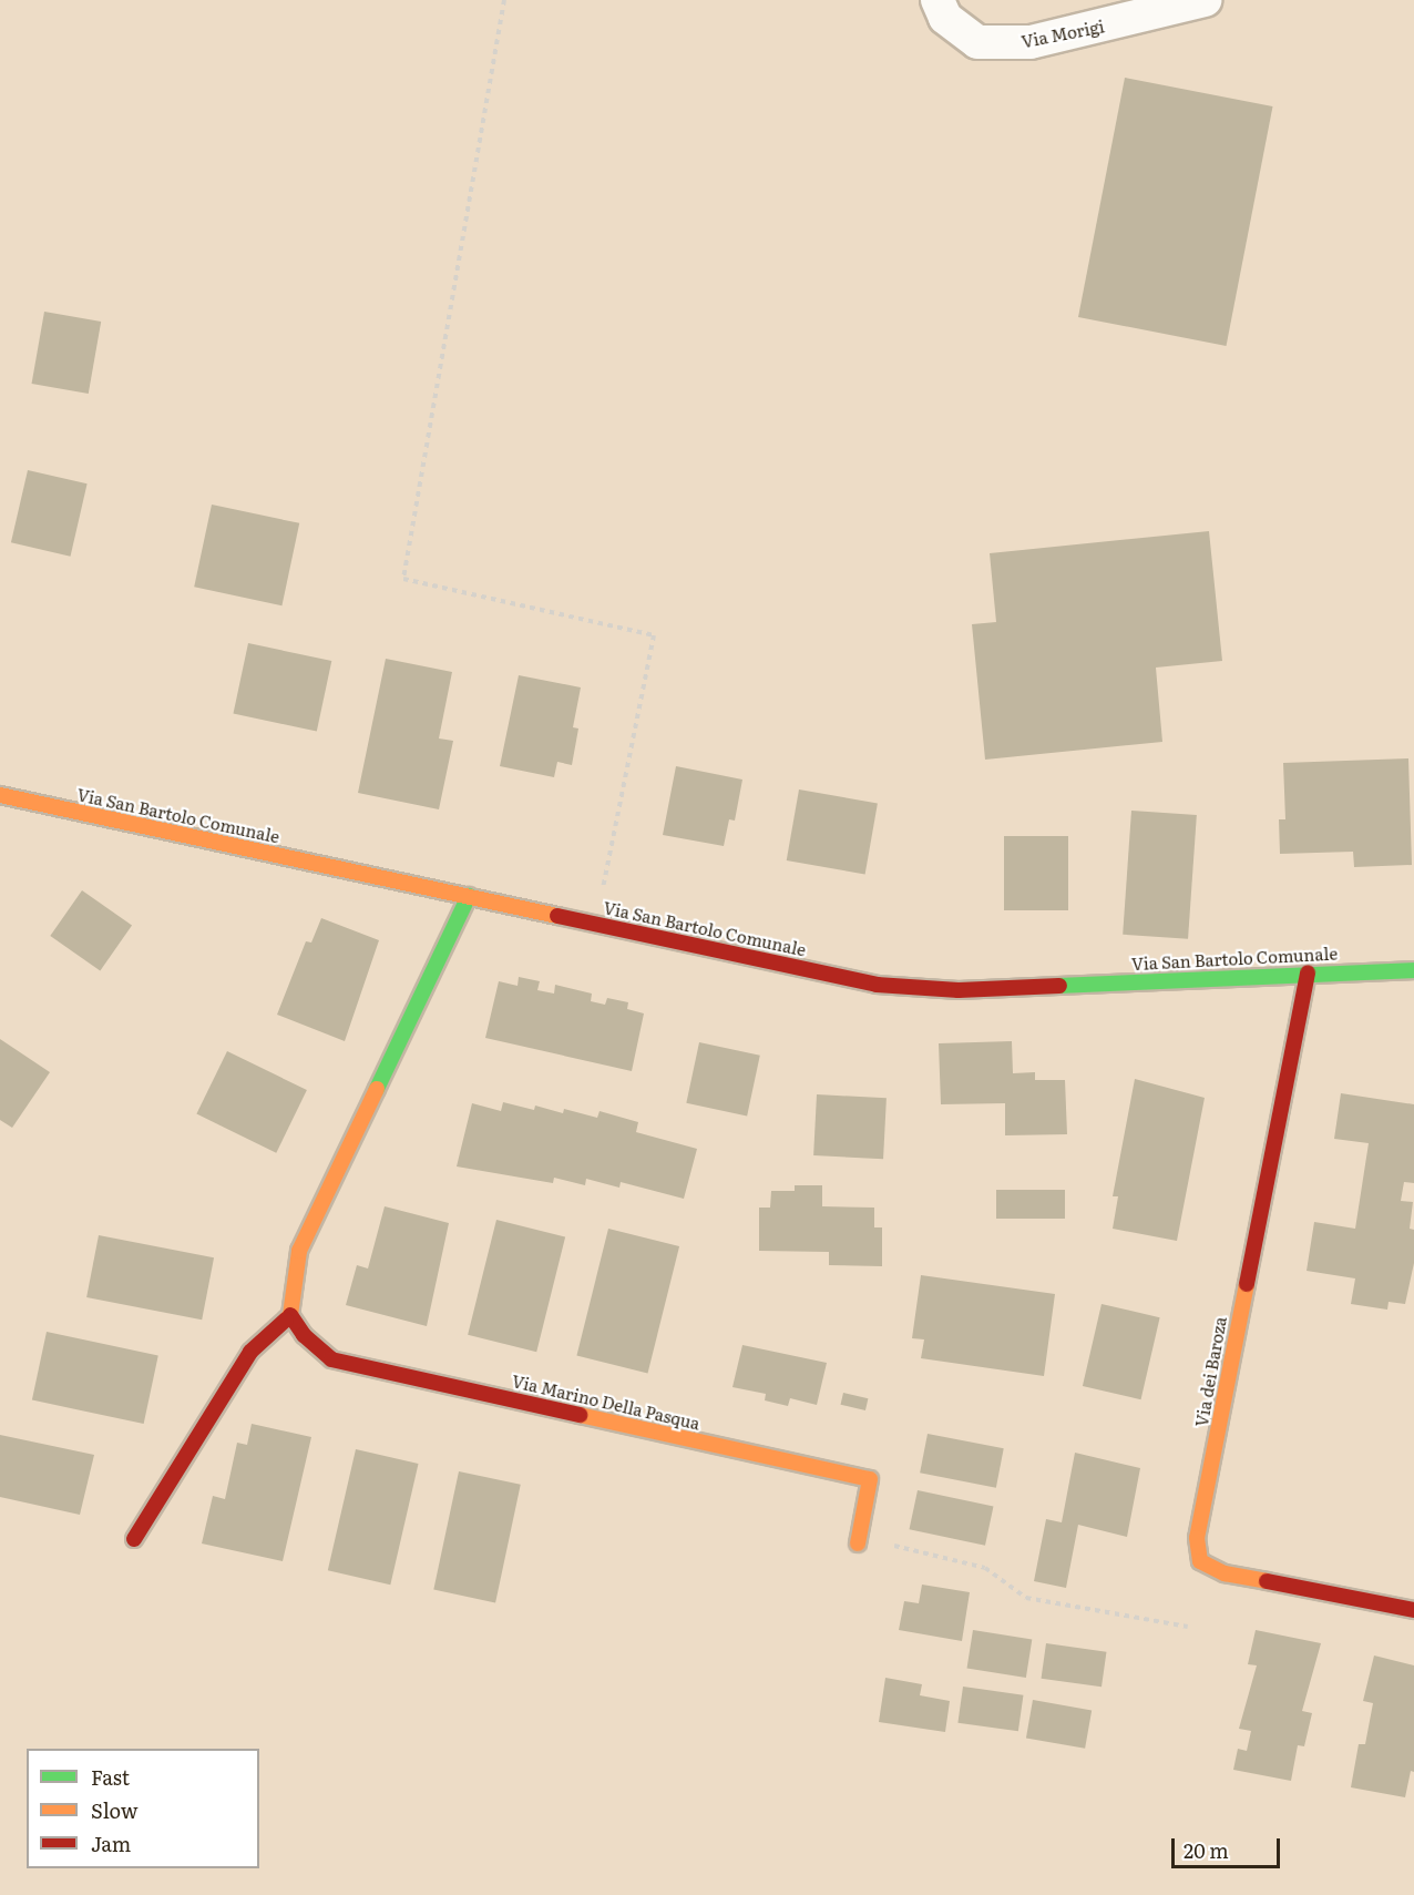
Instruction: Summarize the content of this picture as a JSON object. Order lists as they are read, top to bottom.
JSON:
{
  "streets": {
    "street": [
      "Via Morigi",
      "Via San Bartolo Comunale",
      "Via dei Baroza",
      "Via Marino Della Pasqua"
    ]
  },
  "crossings": [
    ["Via San Bartolo Comunale", "Via dei Baroza"]
  ],
  "legend": ["Fast", "Slow", "Jam"],
  "scale_bar": "20 m"
}
